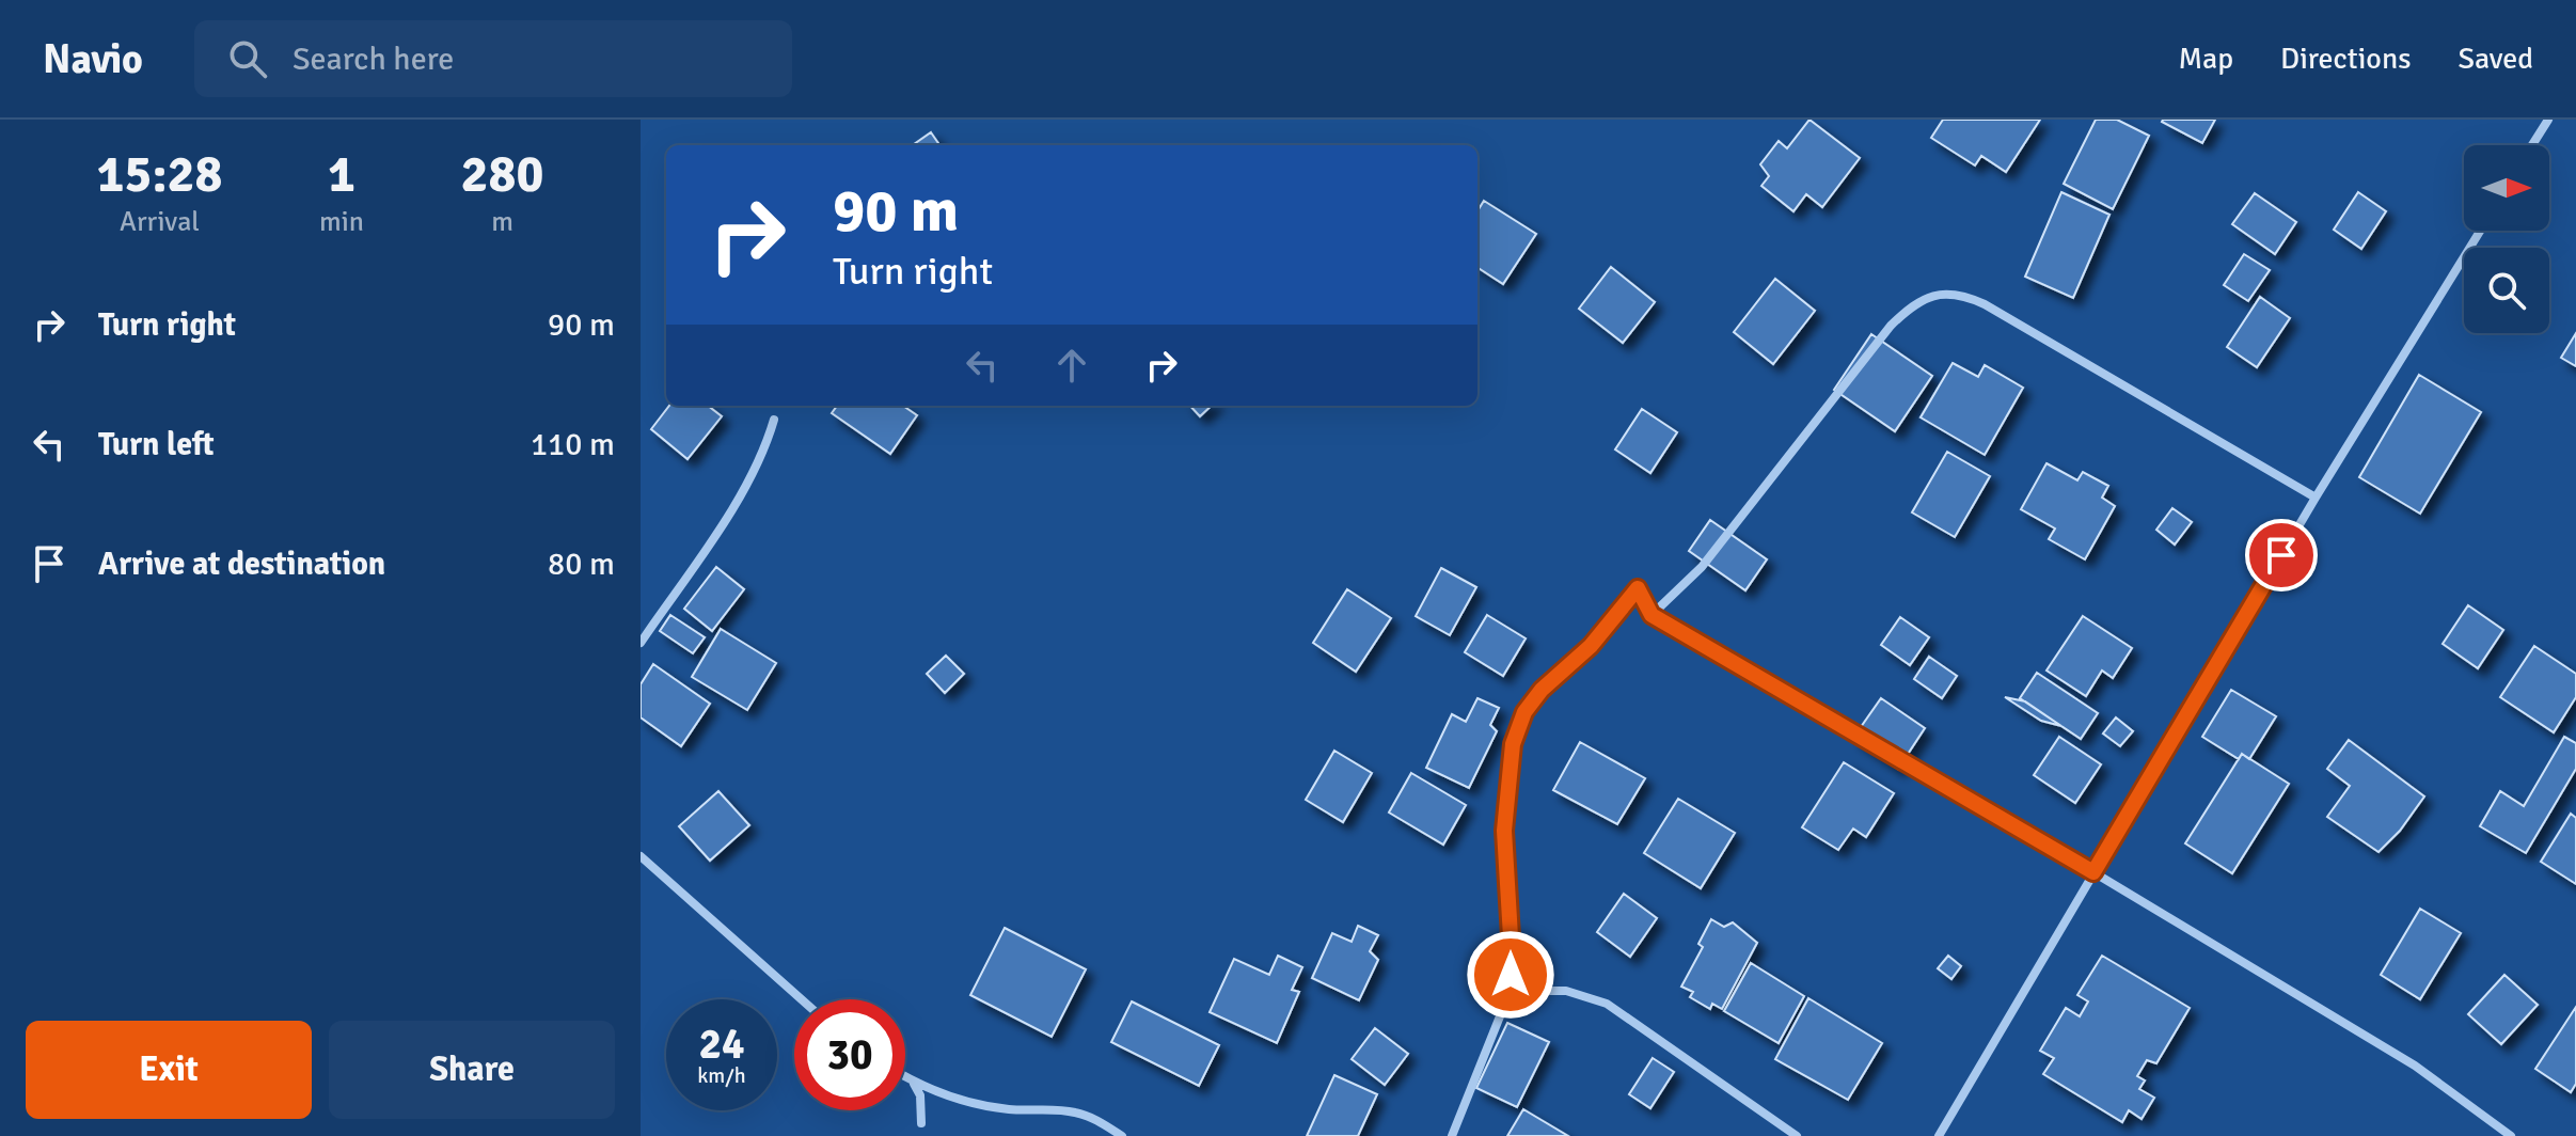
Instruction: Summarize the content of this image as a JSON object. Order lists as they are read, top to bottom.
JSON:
{
  "north": "right",
  "page": {
    "header": "Navio",
    "search": "Search here",
    "nav": ["Map", "Directions", "Saved"],
    "eta": [
      "15:28",
      "Arrival",
      "1",
      "min",
      "280",
      "m"
    ],
    "turn": ["90 m", "Turn right"],
    "list": [
      {
        "name": "Turn right",
        "value": "90 m"
      },
      {
        "name": "Turn left",
        "value": "110 m"
      },
      {
        "name": "Arrive at destination",
        "value": "80 m"
      }
    ],
    "speed": "24 km/h",
    "limit": "30",
    "buttons": ["Exit", "Share"]
  }
}
